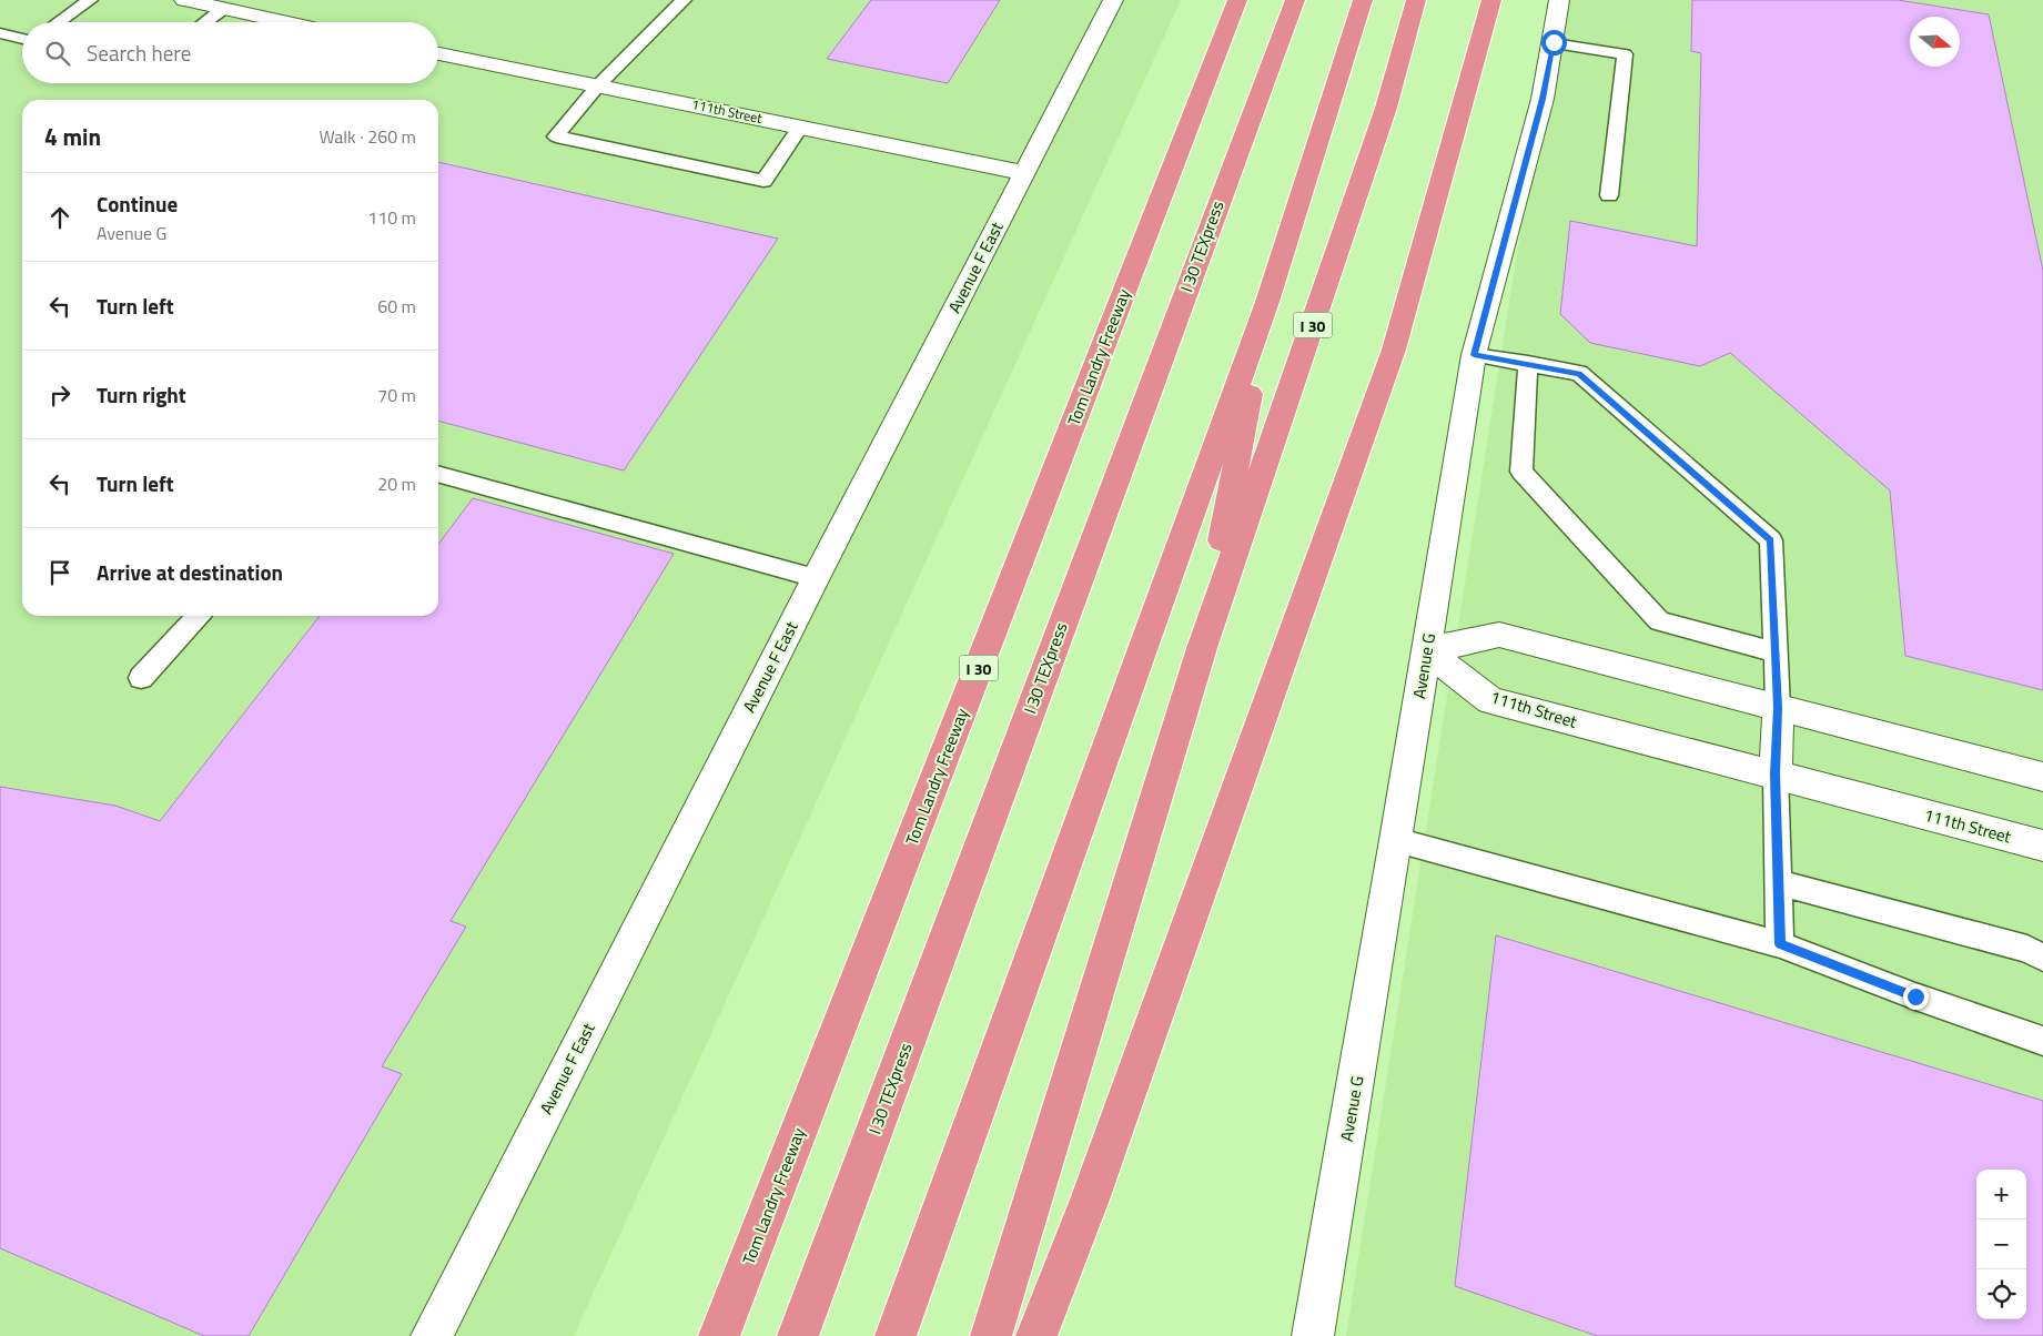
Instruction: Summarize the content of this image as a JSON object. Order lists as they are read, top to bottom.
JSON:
{
  "streets": {
    "highway": ["I 30 TEXpress", "I 30", "Tom Landry Freeway"],
    "street": ["111th Street", "Avenue F East", "Avenue G"]
  },
  "crossings": [
    ["111th Street", "Avenue F East"],
    ["111th Street", "Avenue G"]
  ],
  "north": "right",
  "page": {
    "search": "Search here",
    "heading": ["4 min", "Walk · 260 m"],
    "list": [
      ["Continue", "Avenue G", "110 m"],
      ["Turn left", "60 m"],
      ["Turn right", "70 m"],
      ["Turn left", "20 m"],
      "Arrive at destination"
    ],
    "map_buttons": ["+", "−"]
  }
}
